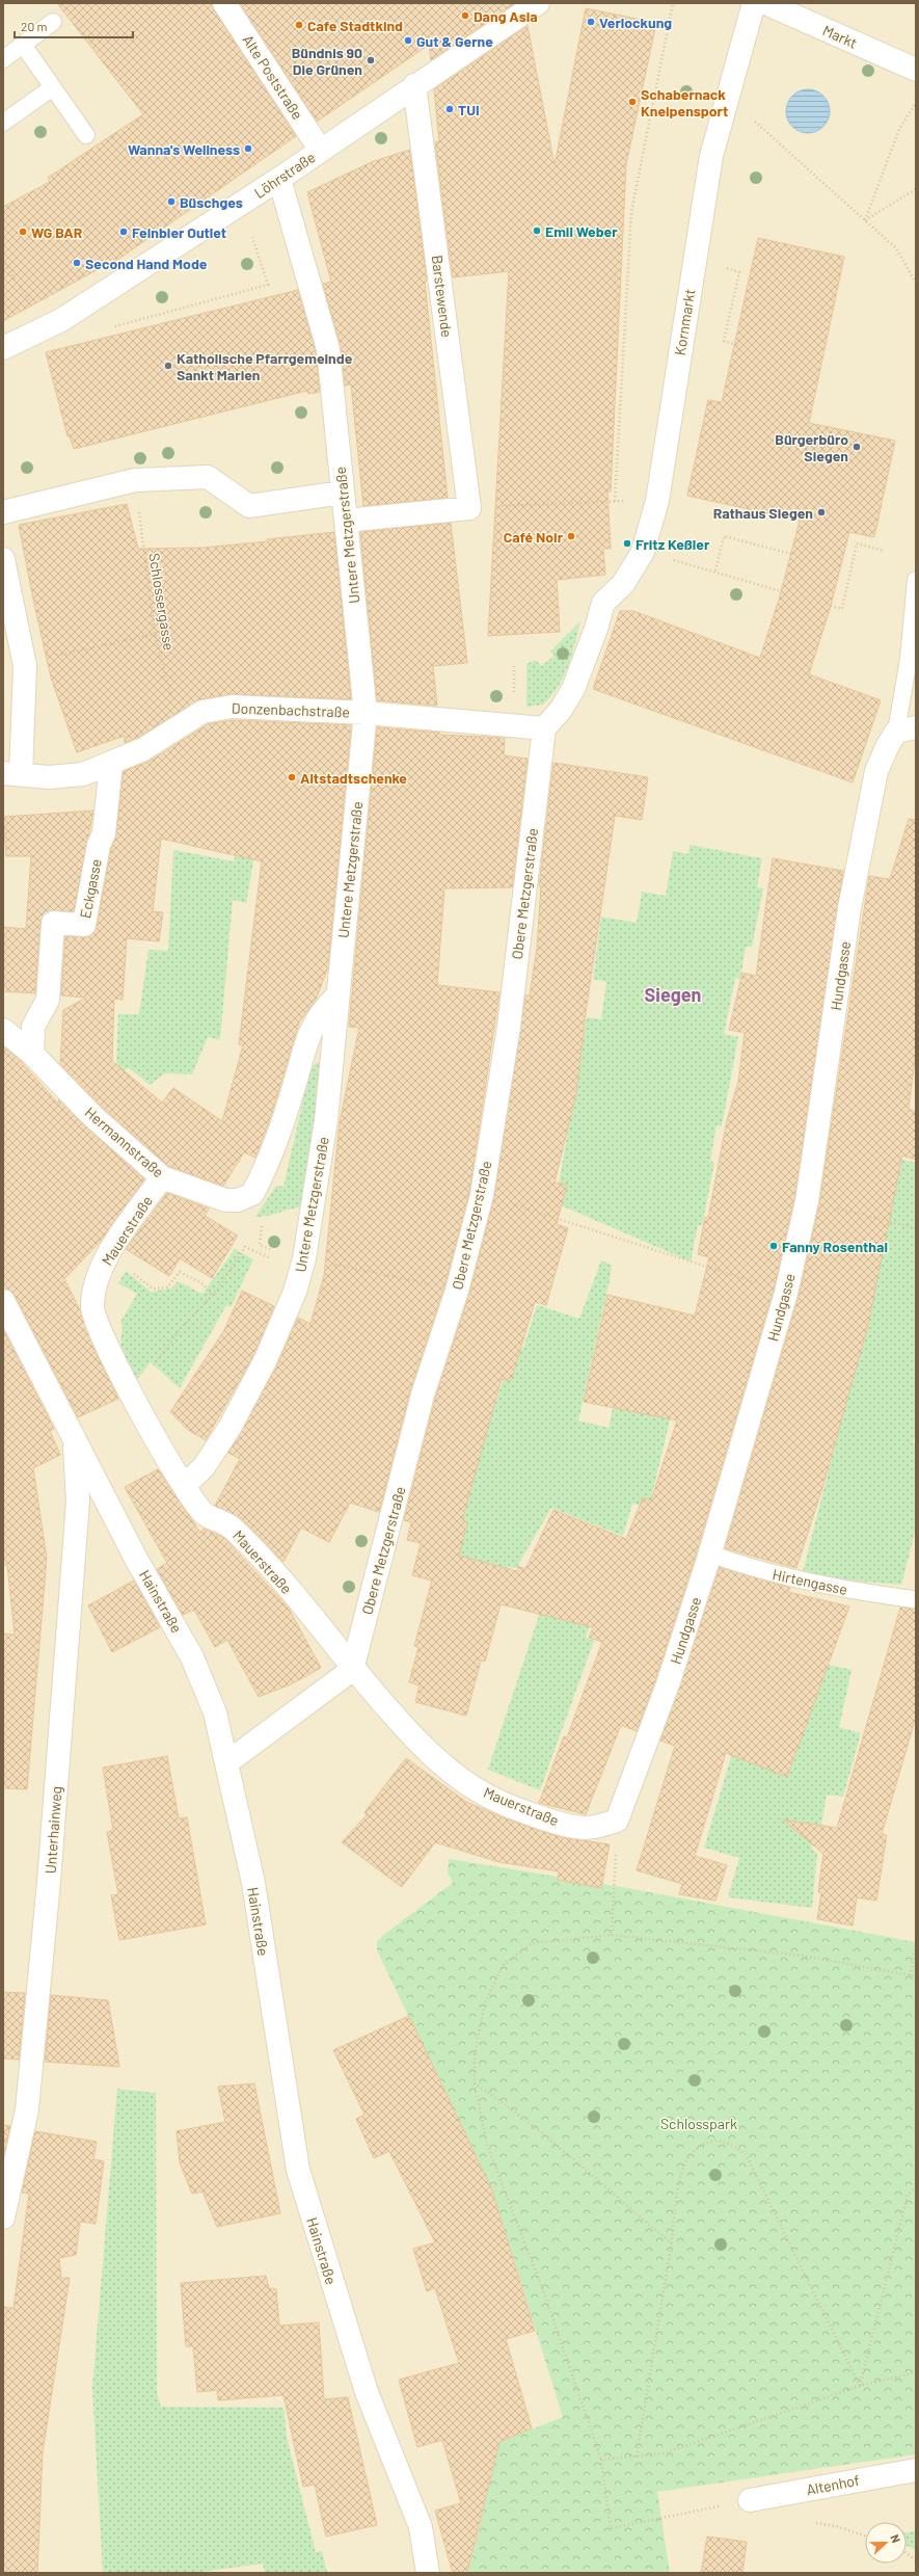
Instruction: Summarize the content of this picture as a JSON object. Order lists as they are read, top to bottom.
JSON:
{
  "streets": {
    "street": [
      "Markt",
      "Alte Poststraße",
      "Löhrstraße",
      "Barstewende",
      "Kornmarkt",
      "Untere Metzgerstraße",
      "Donzenbachstraße",
      "Eckgasse",
      "Obere Metzgerstraße",
      "Hundgasse",
      "Hermannstraße",
      "Mauerstraße",
      "Hainstraße",
      "Unterhainweg",
      "Altenhof"
    ],
    "lane": ["Hirtengasse"],
    "path": ["Schlossergasse"]
  },
  "crossings": [
    ["Alte Poststraße", "Löhrstraße"],
    ["Löhrstraße", "Barstewende"],
    ["Löhrstraße", "Untere Metzgerstraße"],
    ["Kornmarkt", "Donzenbachstraße"],
    ["Kornmarkt", "Obere Metzgerstraße"],
    ["Untere Metzgerstraße", "Donzenbachstraße"],
    ["Untere Metzgerstraße", "Hermannstraße"],
    ["Untere Metzgerstraße", "Mauerstraße"],
    ["Schlossergasse", "Donzenbachstraße"],
    ["Donzenbachstraße", "Eckgasse"],
    ["Donzenbachstraße", "Obere Metzgerstraße"],
    ["Eckgasse", "Hermannstraße"],
    ["Obere Metzgerstraße", "Mauerstraße"],
    ["Hundgasse", "Mauerstraße"],
    ["Hundgasse", "Hirtengasse"],
    ["Hermannstraße", "Mauerstraße"],
    ["Hainstraße", "Unterhainweg"]
  ],
  "districts": ["Siegen"],
  "parks": ["Schlosspark"],
  "places": [
    "Dang Asia",
    "Verlockung",
    "Cafe Stadtkind",
    "Gut & Gerne",
    "Bündnis 90 Die Grünen",
    "Schabernack Kneipensport",
    "TUI",
    "Wanna's Wellness",
    "Büschges",
    "Emil Weber",
    "WG BAR",
    "Feinbier Outlet",
    "Second Hand Mode",
    "Katholische Pfarrgemeinde Sankt Marien",
    "Bürgerbüro Siegen",
    "Rathaus Siegen",
    "Café Noir",
    "Fritz Keßler",
    "Altstadtschenke",
    "Fanny Rosenthal"
  ],
  "scale_bar": "20 m",
  "north": "right"
}
